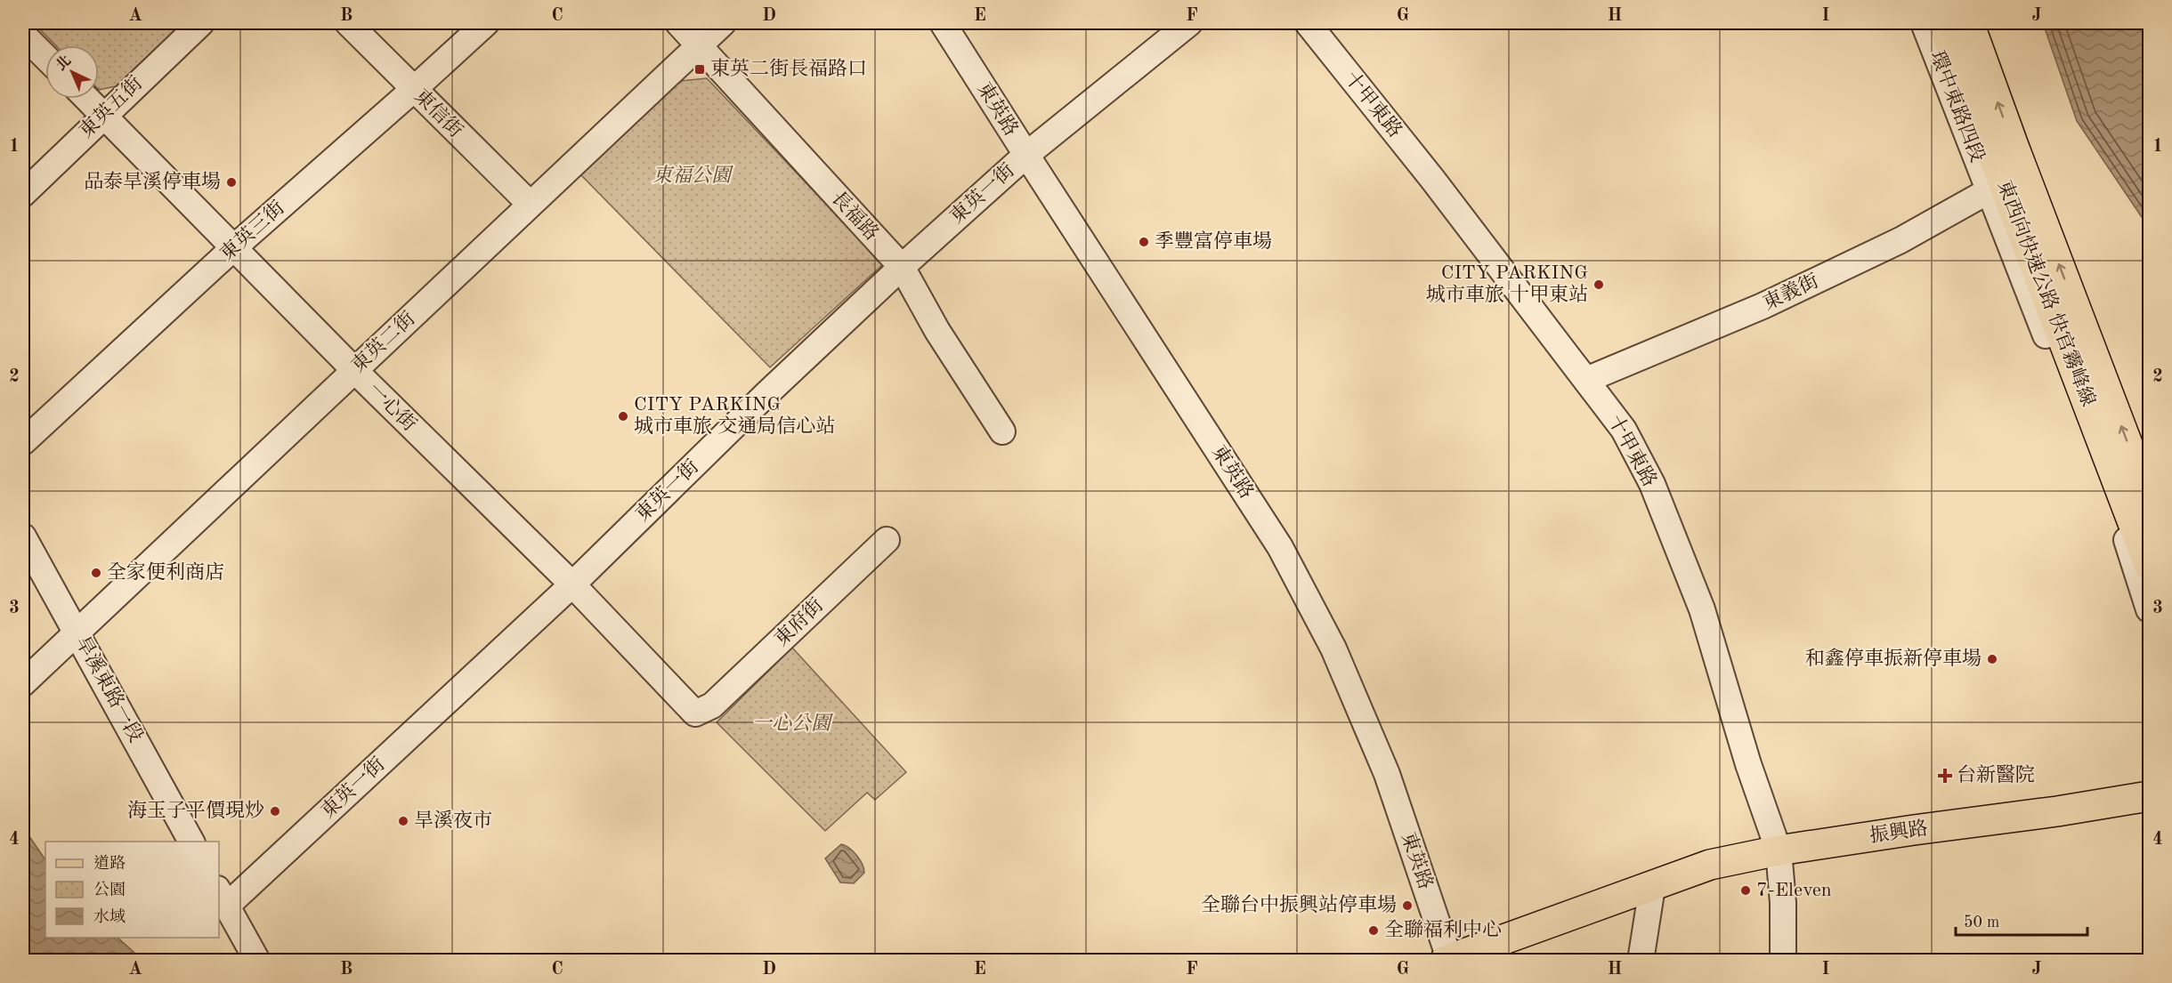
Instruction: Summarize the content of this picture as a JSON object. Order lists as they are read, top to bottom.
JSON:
{
  "streets": {
    "main road": ["東西向快速公路 快官霧峰線", "振興路"],
    "street": [
      "十甲東路",
      "環中東路四段",
      "東英五街",
      "東英路",
      "東信街",
      "東英一街",
      "長福路",
      "東英三街",
      "東義街",
      "東英二街",
      "一心街",
      "東府街",
      "旱溪東路一段"
    ]
  },
  "crossings": [
    ["十甲東路", "東義街"],
    ["十甲東路", "振興路"],
    ["環中東路四段", "東義街"],
    ["東英五街", "一心街"],
    ["東英路", "東英一街"],
    ["東英路", "振興路"],
    ["東信街", "東英三街"],
    ["東信街", "東英二街"],
    ["東英一街", "長福路"],
    ["東英一街", "一心街"],
    ["長福路", "東英二街"],
    ["東英三街", "一心街"],
    ["東英二街", "一心街"],
    ["東英二街", "旱溪東路一段"],
    ["一心街", "東府街"]
  ],
  "parks": ["東福公園", "一心公園"],
  "places": {
    "transit": ["東英二街長福路口"],
    "other": [
      "品泰旱溪停車場",
      "季豐富停車場",
      "CITY PARKING 城市車旅 十甲東站",
      "CITY PARKING 城市車旅 交通局信心站",
      "全家便利商店",
      "和鑫停車振新停車場",
      "海王子平價現炒",
      "旱溪夜市",
      "7-Eleven",
      "全聯台中振興站停車場",
      "全聯福利中心"
    ],
    "health": ["台新醫院"]
  },
  "legend": ["道路", "公園", "水域"],
  "scale_bar": "50 m",
  "north": "top left",
  "grid": {
    "columns": [
      "A",
      "B",
      "C",
      "D",
      "E",
      "F",
      "G",
      "H",
      "I",
      "J"
    ],
    "rows": [
      "1",
      "2",
      "3",
      "4"
    ]
  }
}
